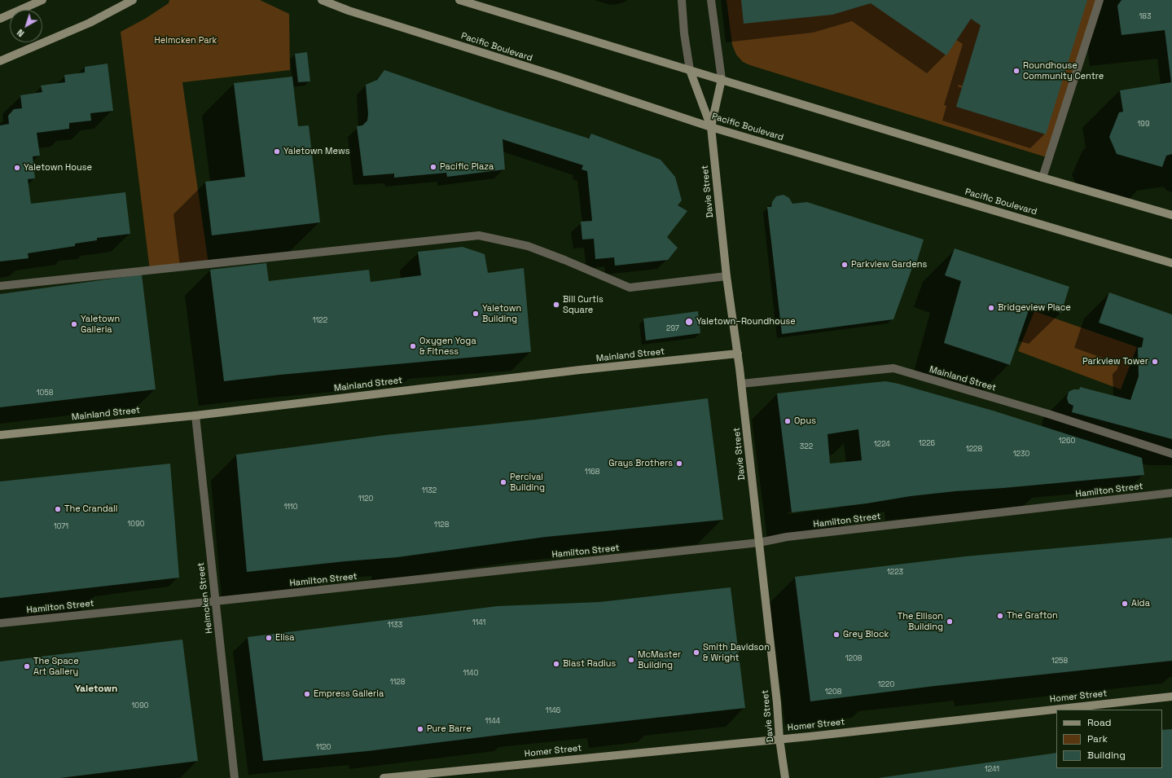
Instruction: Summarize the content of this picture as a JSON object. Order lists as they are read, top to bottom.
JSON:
{
  "streets": {
    "main road": [
      "Pacific Boulevard",
      "Davie Street",
      "Mainland Street",
      "Homer Street"
    ],
    "street": ["Hamilton Street", "Helmcken Street"]
  },
  "crossings": [
    ["Pacific Boulevard", "Davie Street"],
    ["Davie Street", "Mainland Street"],
    ["Davie Street", "Hamilton Street"],
    ["Davie Street", "Homer Street"],
    ["Mainland Street", "Helmcken Street"],
    ["Hamilton Street", "Helmcken Street"]
  ],
  "districts": ["Yaletown"],
  "parks": ["Helmcken Park"],
  "places": [
    "Roundhouse Community Centre",
    "Yaletown Mews",
    "Pacific Plaza",
    "Yaletown House",
    "Parkview Gardens",
    "Bill Curtis Square",
    "Bridgeview Place",
    "Yaletown Building",
    "Yaletown–Roundhouse",
    "Yaletown Galleria",
    "Oxygen Yoga & Fitness",
    "Parkview Tower",
    "Opus",
    "Grays Brothers",
    "Percival Building",
    "The Crandall",
    "Alda",
    "The Grafton",
    "The Ellison Building",
    "Grey Block",
    "Elisa",
    "Smith Davidson & Wright",
    "McMaster Building",
    "Blast Radius",
    "The Space Art Gallery",
    "Empress Galleria",
    "Pure Barre"
  ],
  "house_numbers": [
    "183",
    "199",
    "1122",
    "297",
    "1058",
    "1260",
    "1226",
    "1224",
    "322",
    "1228",
    "1230",
    "1168",
    "1132",
    "1120",
    "1110",
    "1090",
    "1128",
    "1071",
    "1223",
    "1141",
    "1133",
    "1208",
    "1258",
    "1140",
    "1128",
    "1220",
    "1208",
    "1090",
    "1146",
    "1144",
    "1120",
    "1241"
  ],
  "legend": ["Road", "Park", "Building"],
  "north": "bottom left"
}
